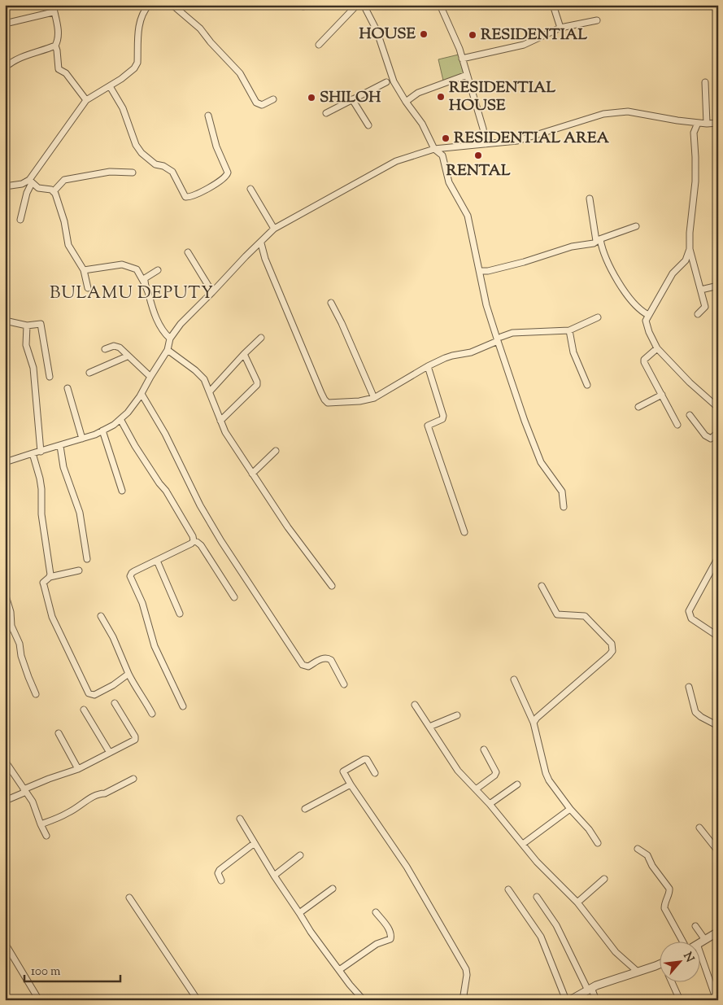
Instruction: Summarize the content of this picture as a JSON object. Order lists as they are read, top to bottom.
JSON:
{
  "districts": ["BULAMU DEPUTY"],
  "places": [
    "HOUSE",
    "RESIDENTIAL",
    "RESIDENTIAL HOUSE",
    "SHILOH",
    "RESIDENTIAL AREA",
    "RENTAL"
  ],
  "scale_bar": "100 m",
  "north": "top right"
}
